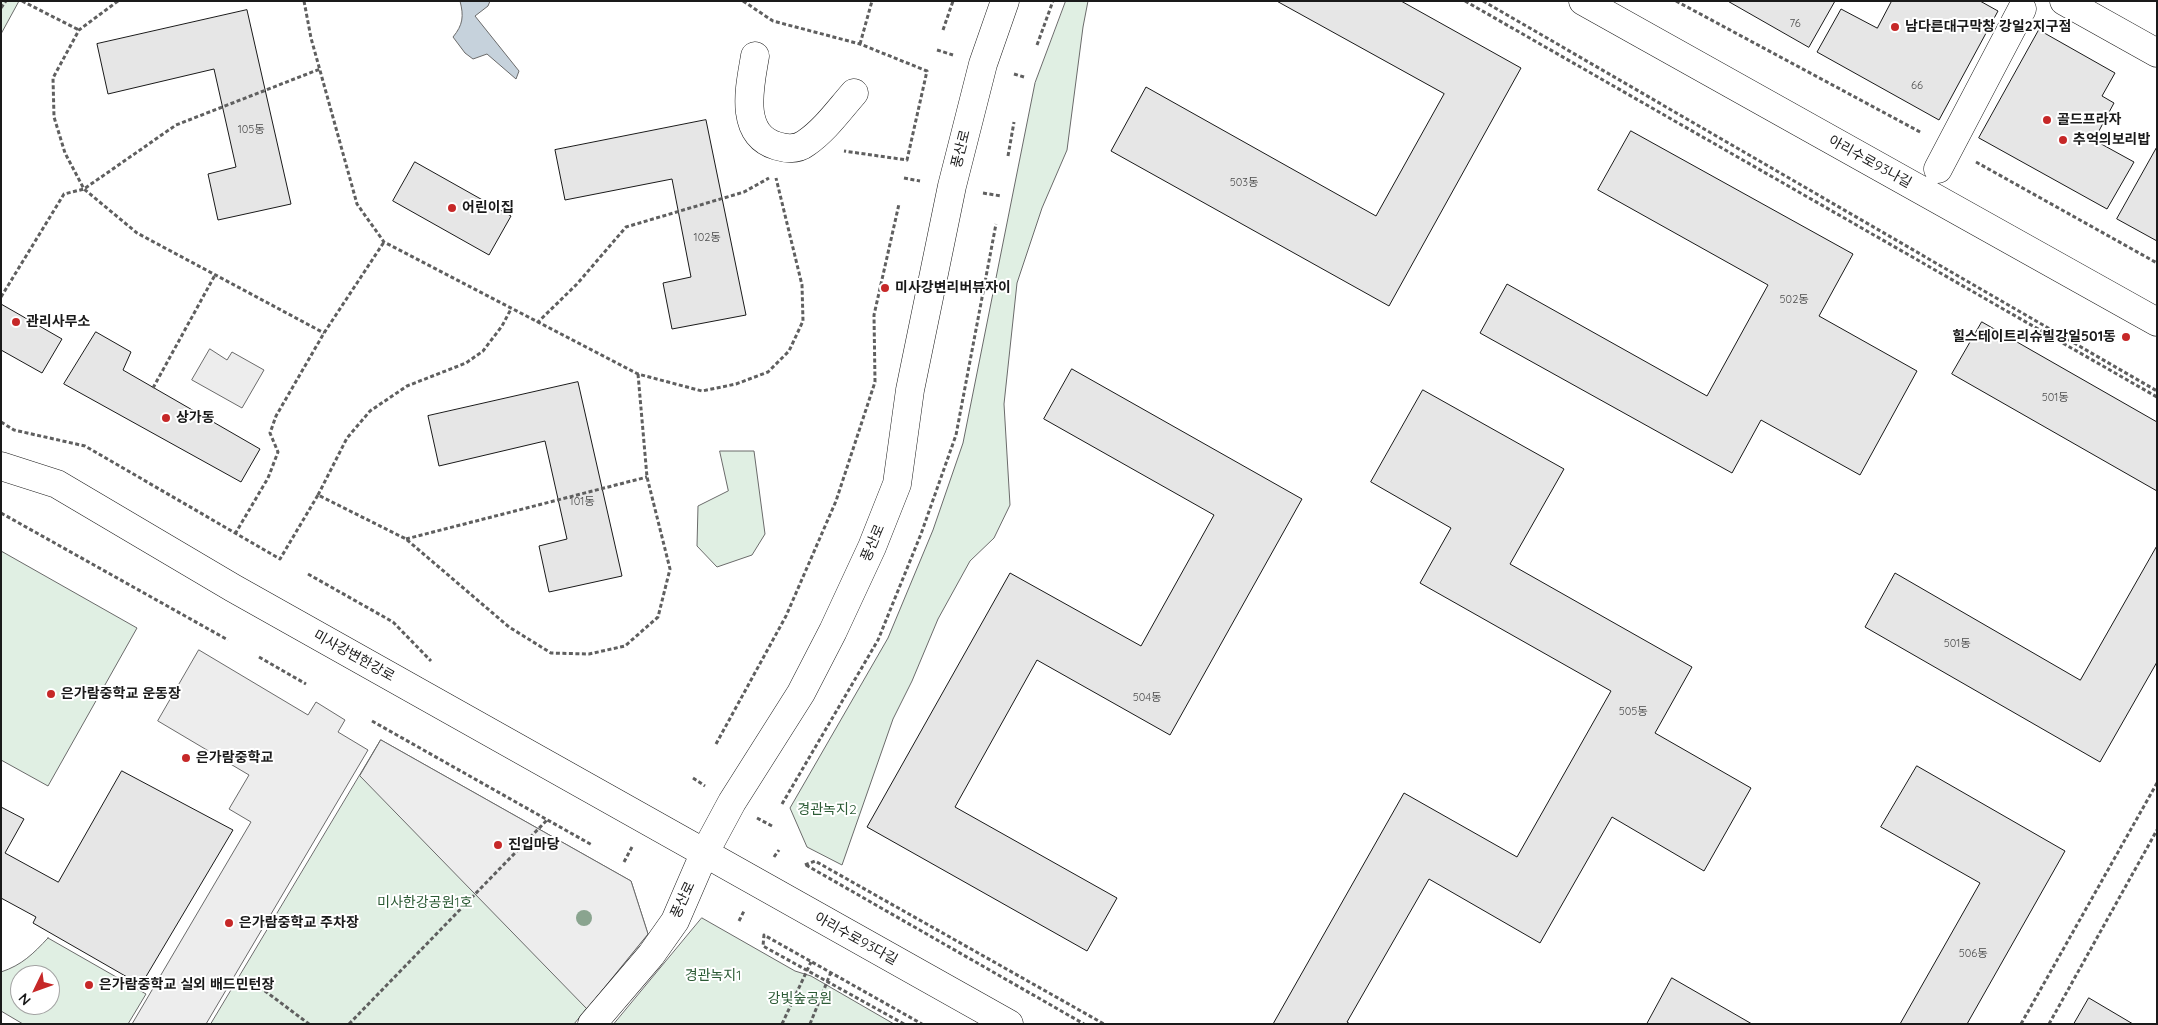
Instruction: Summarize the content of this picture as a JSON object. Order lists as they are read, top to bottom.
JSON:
{
  "streets": {
    "street": [
      "풍산로",
      "아리수로93나길",
      "미사강변한강로",
      "아리수로93다길"
    ]
  },
  "crossings": [
    ["풍산로", "미사강변한강로"],
    ["풍산로", "아리수로93다길"],
    ["미사강변한강로", "아리수로93다길"]
  ],
  "parks": [
    "경관녹지2",
    "미사한강공원1호",
    "경관녹지1",
    "강빛숲공원"
  ],
  "places": [
    "남다른대구막창 강일2지구점",
    "골드프라자",
    "추억의보리밥",
    "어린이집",
    "미사강변리버뷰자이",
    "관리사무소",
    "힐스테이트리슈빌강일501동",
    "상가동",
    "은가람중학교 운동장",
    "은가람중학교",
    "진입마당",
    "은가람중학교 주차장",
    "은가람중학교 실외 배드민턴장"
  ],
  "house_numbers": [
    "76",
    "66",
    "105동",
    "503동",
    "102동",
    "502동",
    "501동",
    "101동",
    "501동",
    "504동",
    "505동",
    "506동"
  ],
  "north": "bottom left"
}
